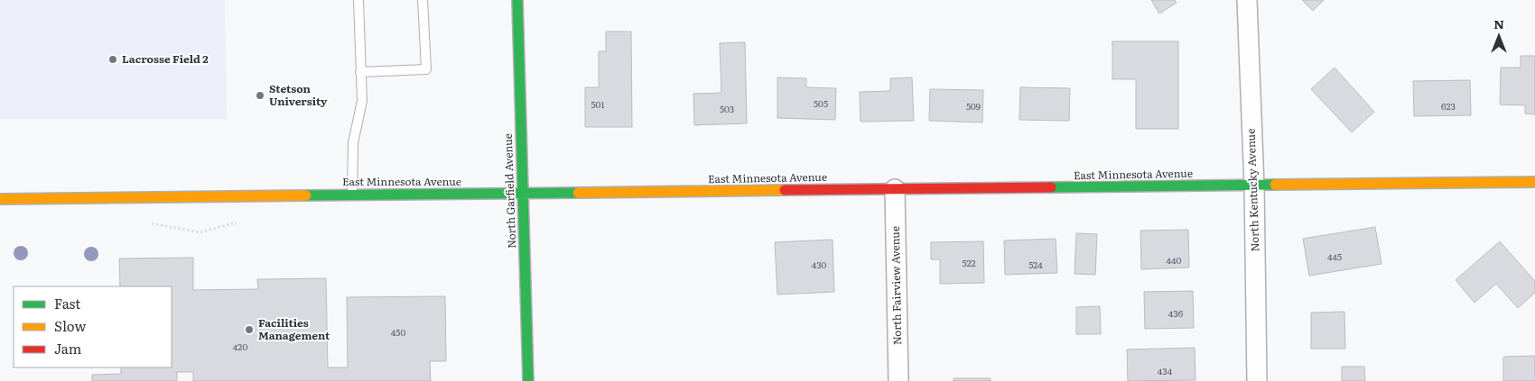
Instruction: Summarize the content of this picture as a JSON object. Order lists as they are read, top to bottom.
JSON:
{
  "streets": {
    "street": [
      "East Minnesota Avenue",
      "North Kentucky Avenue",
      "North Garfield Avenue",
      "North Fairview Avenue"
    ]
  },
  "crossings": [
    ["East Minnesota Avenue", "North Kentucky Avenue"],
    ["East Minnesota Avenue", "North Garfield Avenue"],
    ["East Minnesota Avenue", "North Fairview Avenue"]
  ],
  "places": ["Lacrosse Field 2", "Stetson University", "Facilities Management"],
  "house_numbers": [
    "505",
    "501",
    "509",
    "623",
    "503",
    "445",
    "440",
    "522",
    "430",
    "524",
    "436",
    "450",
    "420",
    "434"
  ],
  "legend": ["Fast", "Slow", "Jam"],
  "north": "top"
}
